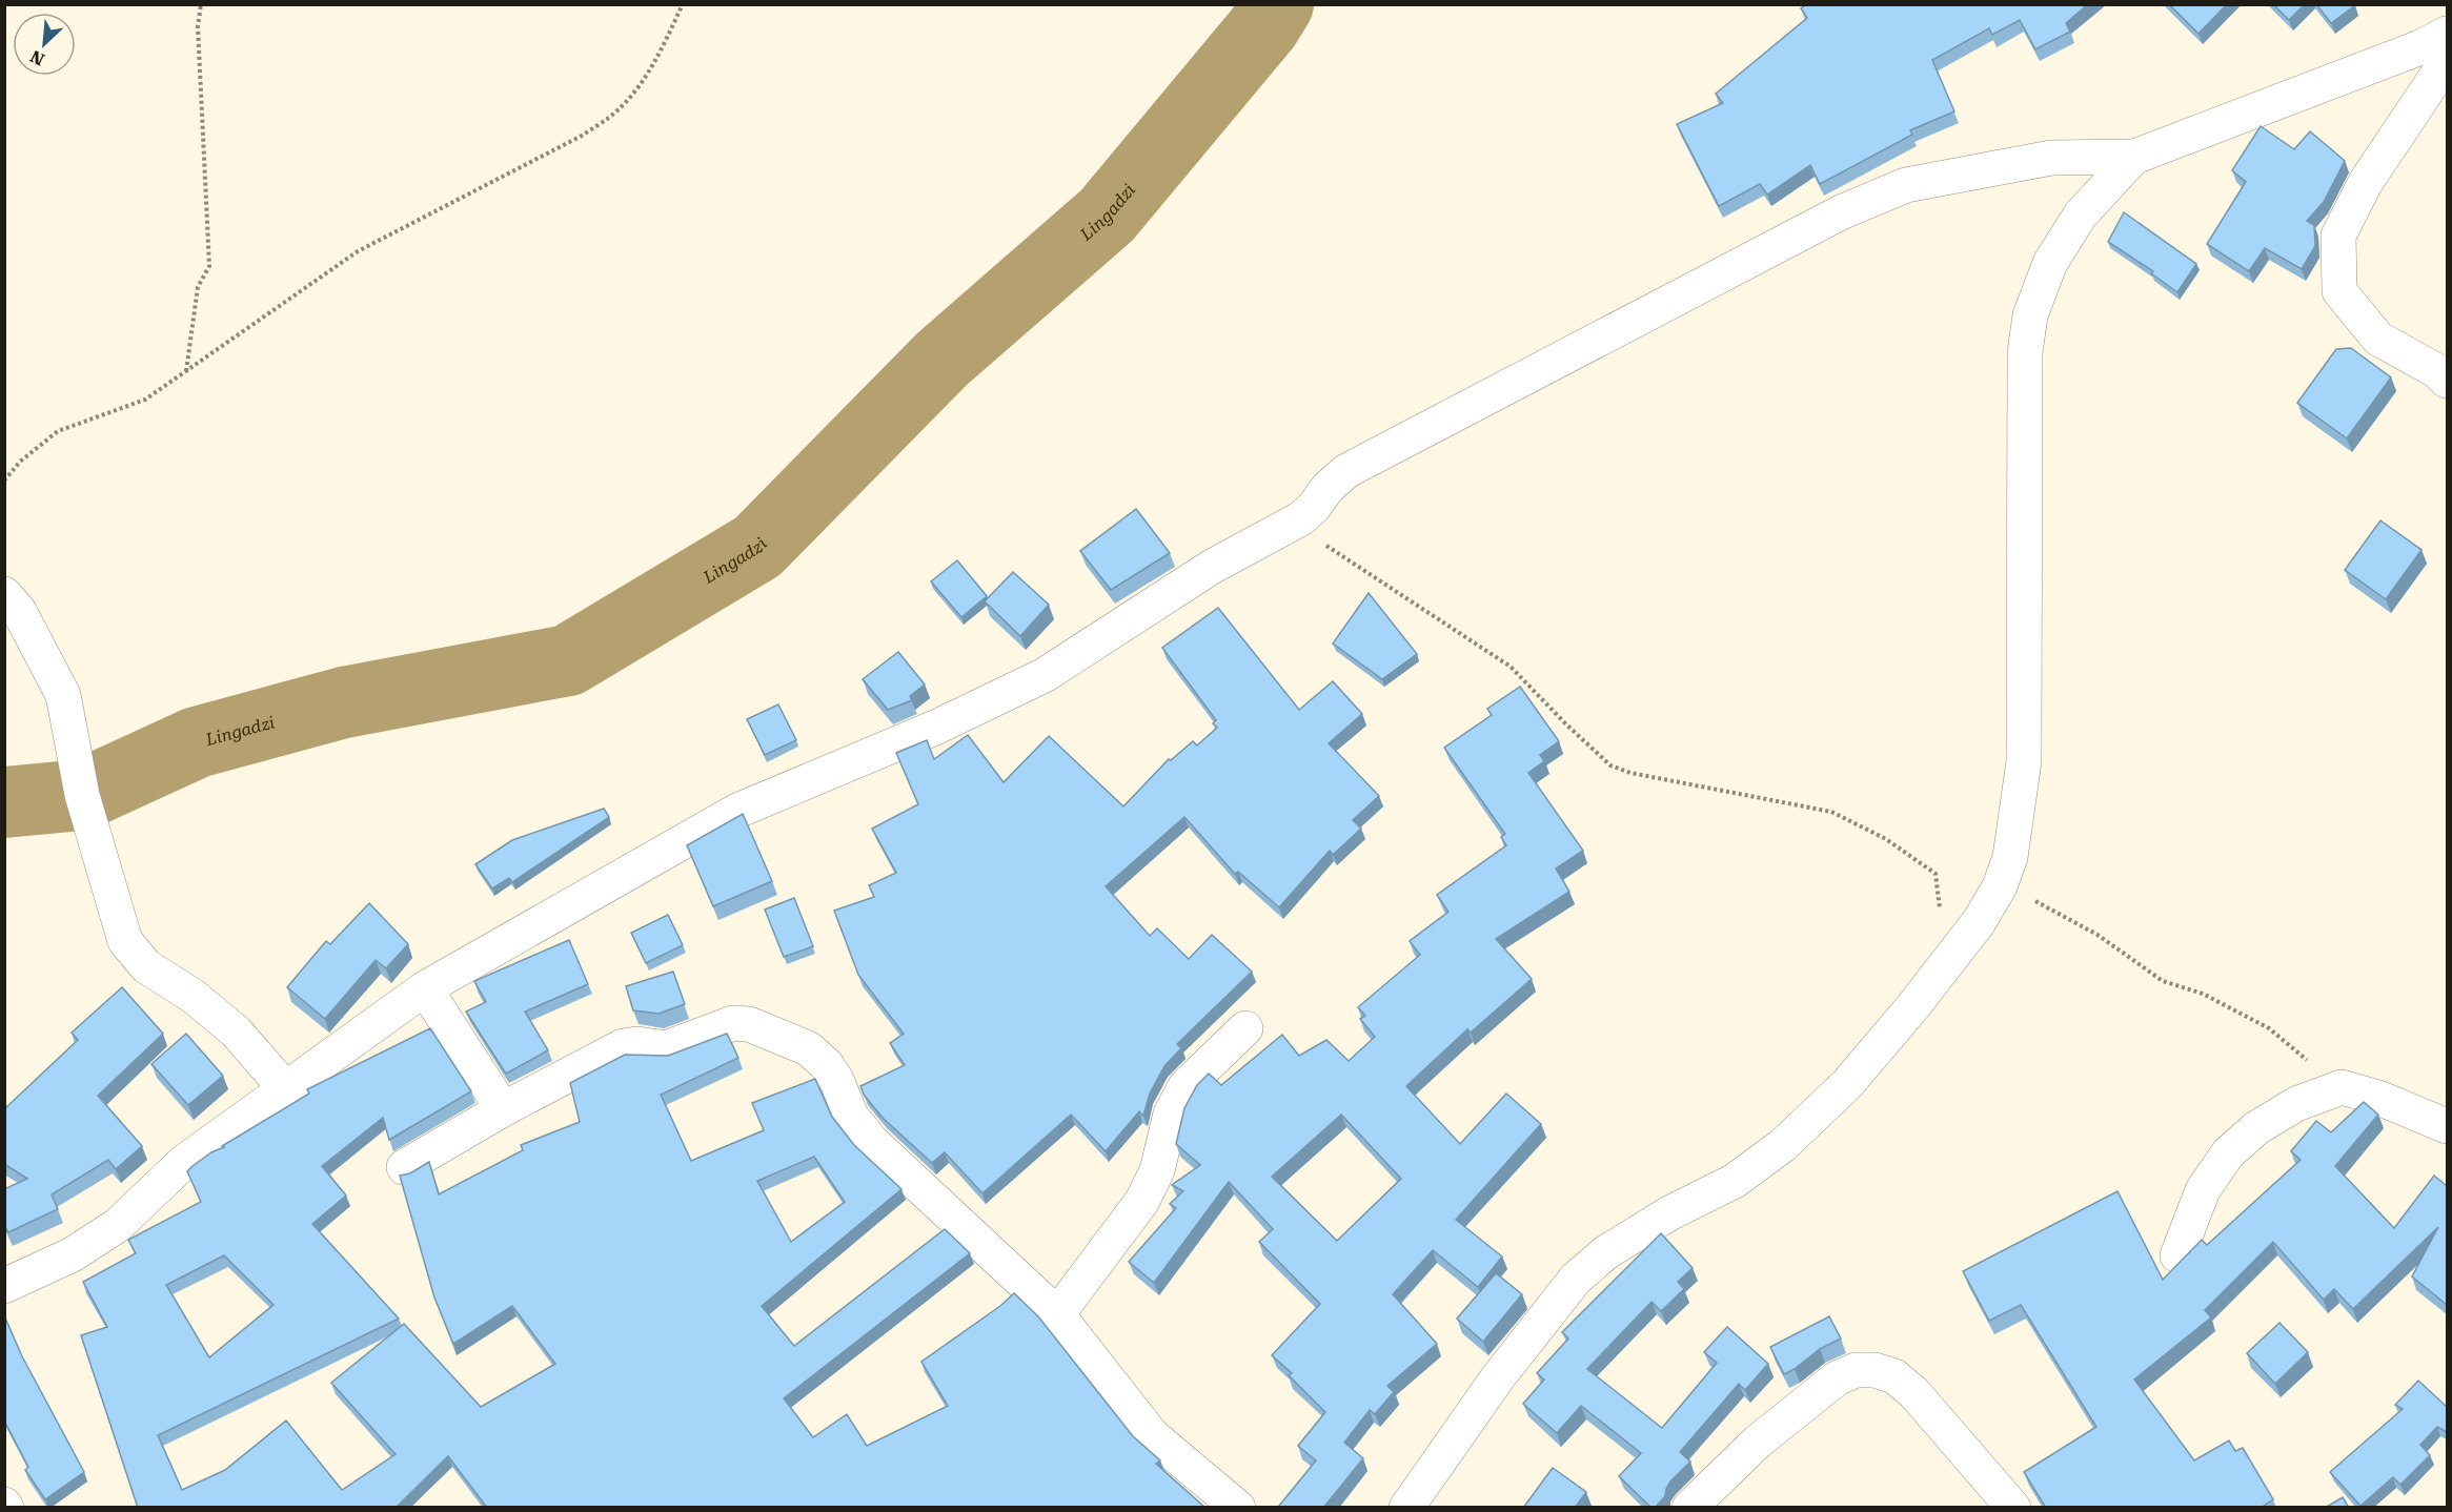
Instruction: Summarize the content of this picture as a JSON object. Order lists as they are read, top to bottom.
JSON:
{
  "water": ["Lingadzi"],
  "north": "bottom left"
}
